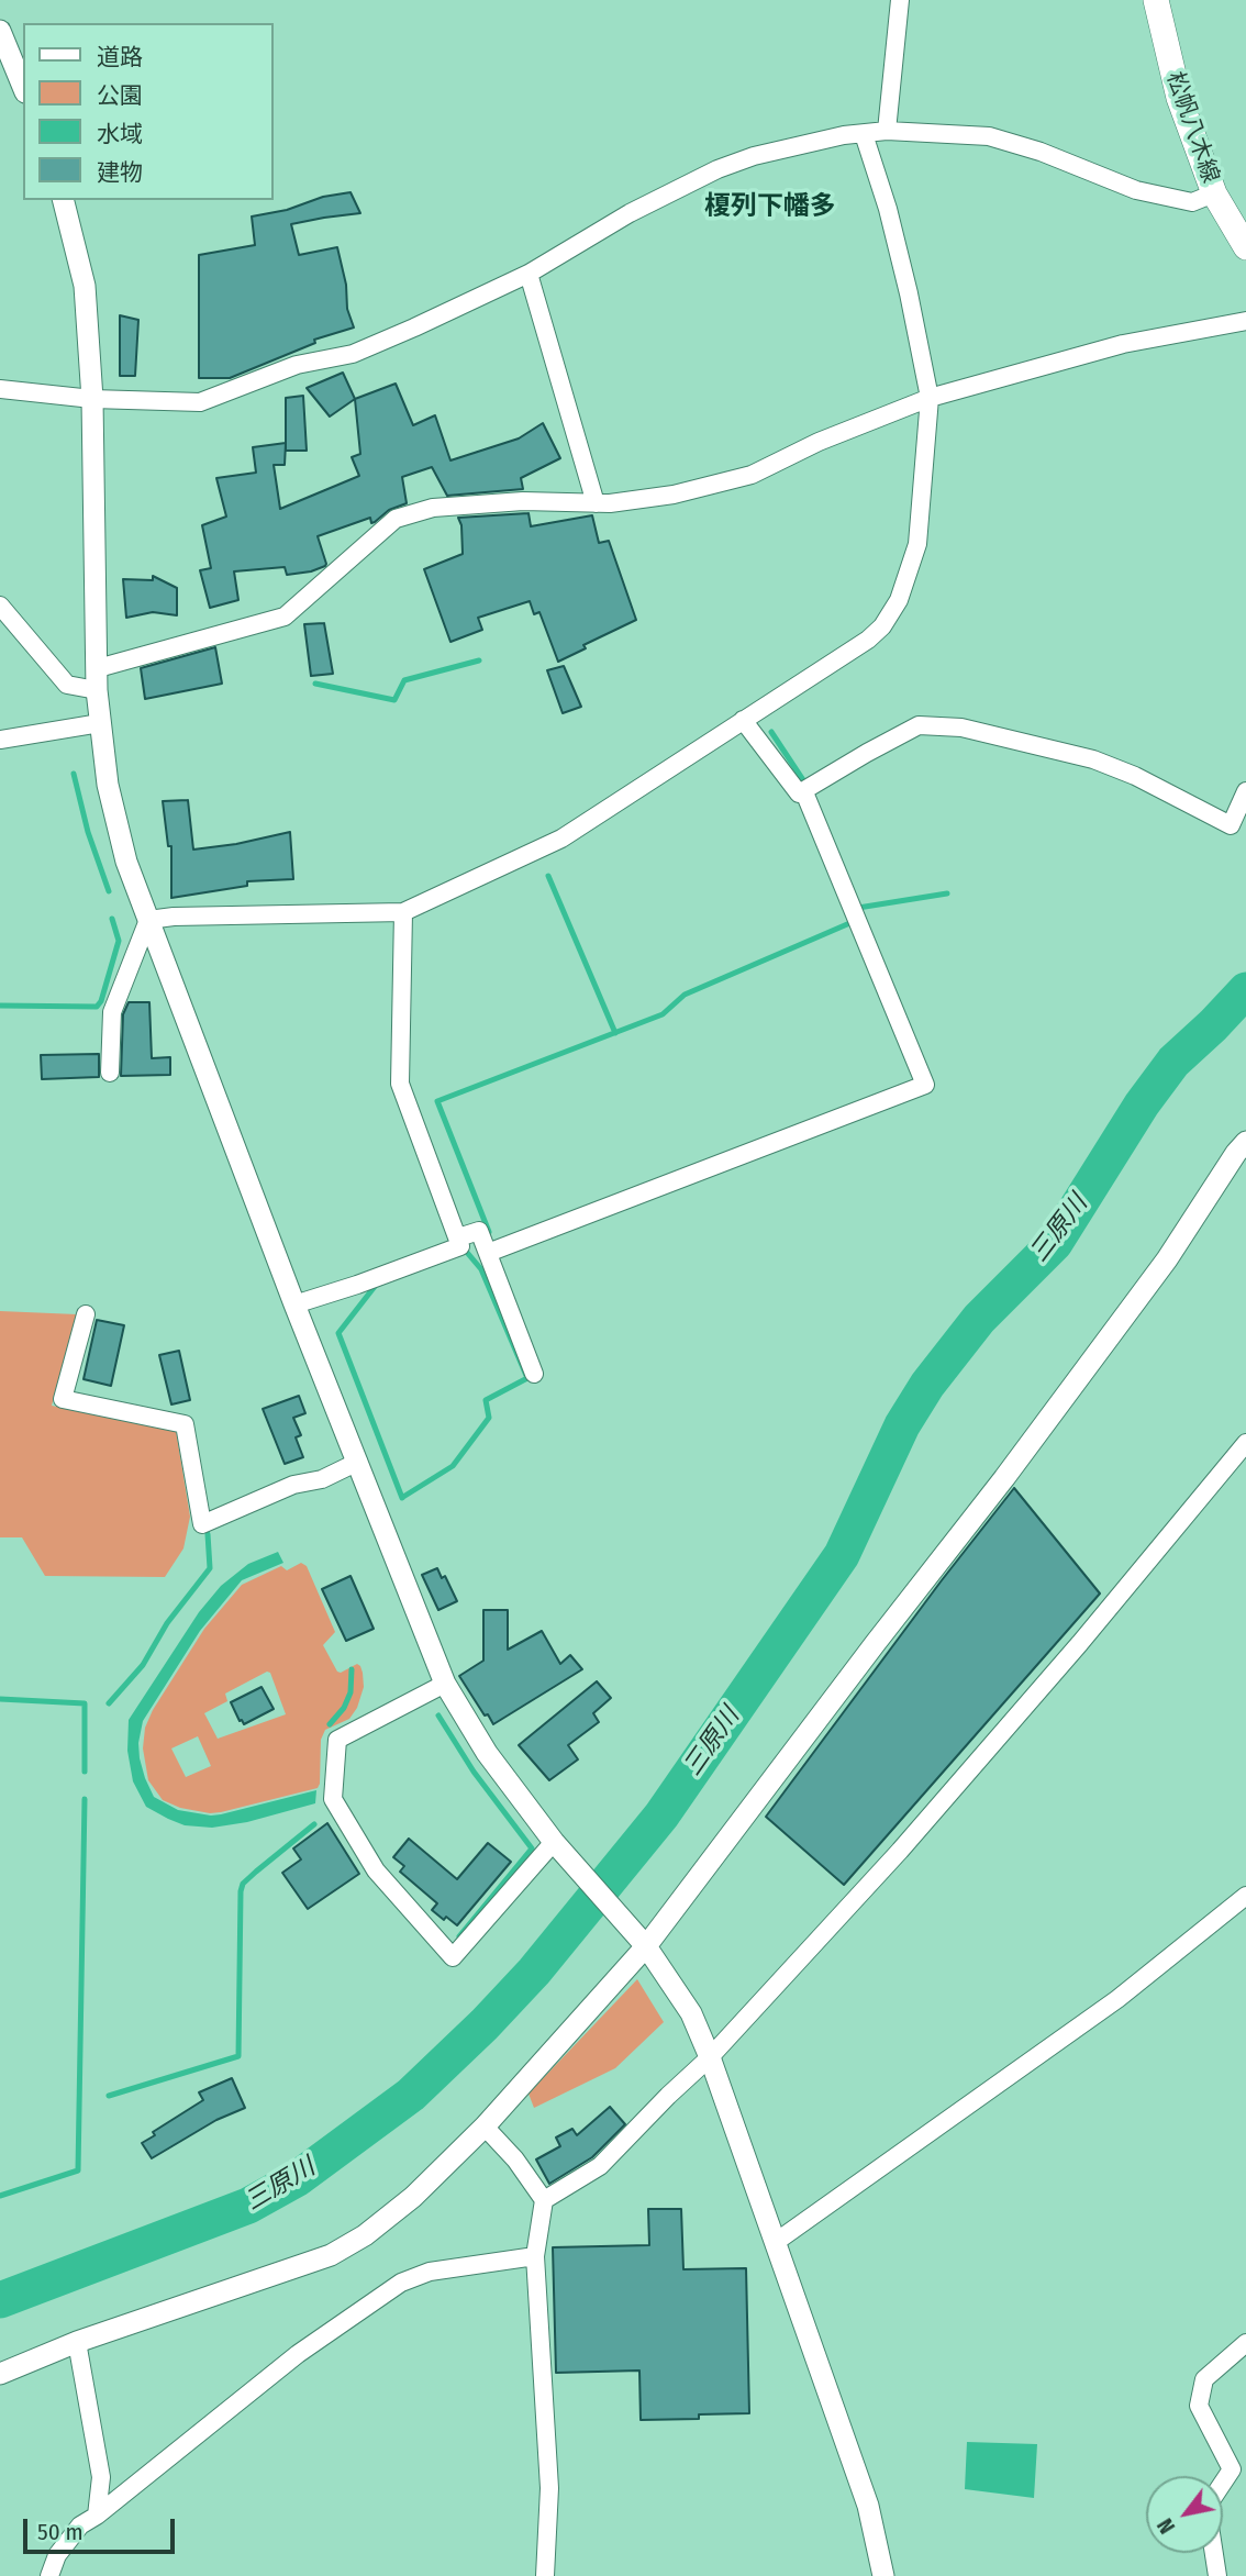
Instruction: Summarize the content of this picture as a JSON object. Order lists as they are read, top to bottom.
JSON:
{
  "streets": {
    "main road": ["松帆八木線"]
  },
  "districts": ["榎列下幡多"],
  "water": ["三原川"],
  "legend": [
    "道路",
    "公園",
    "水域",
    "建物"
  ],
  "scale_bar": "50 m",
  "north": "bottom left"
}
